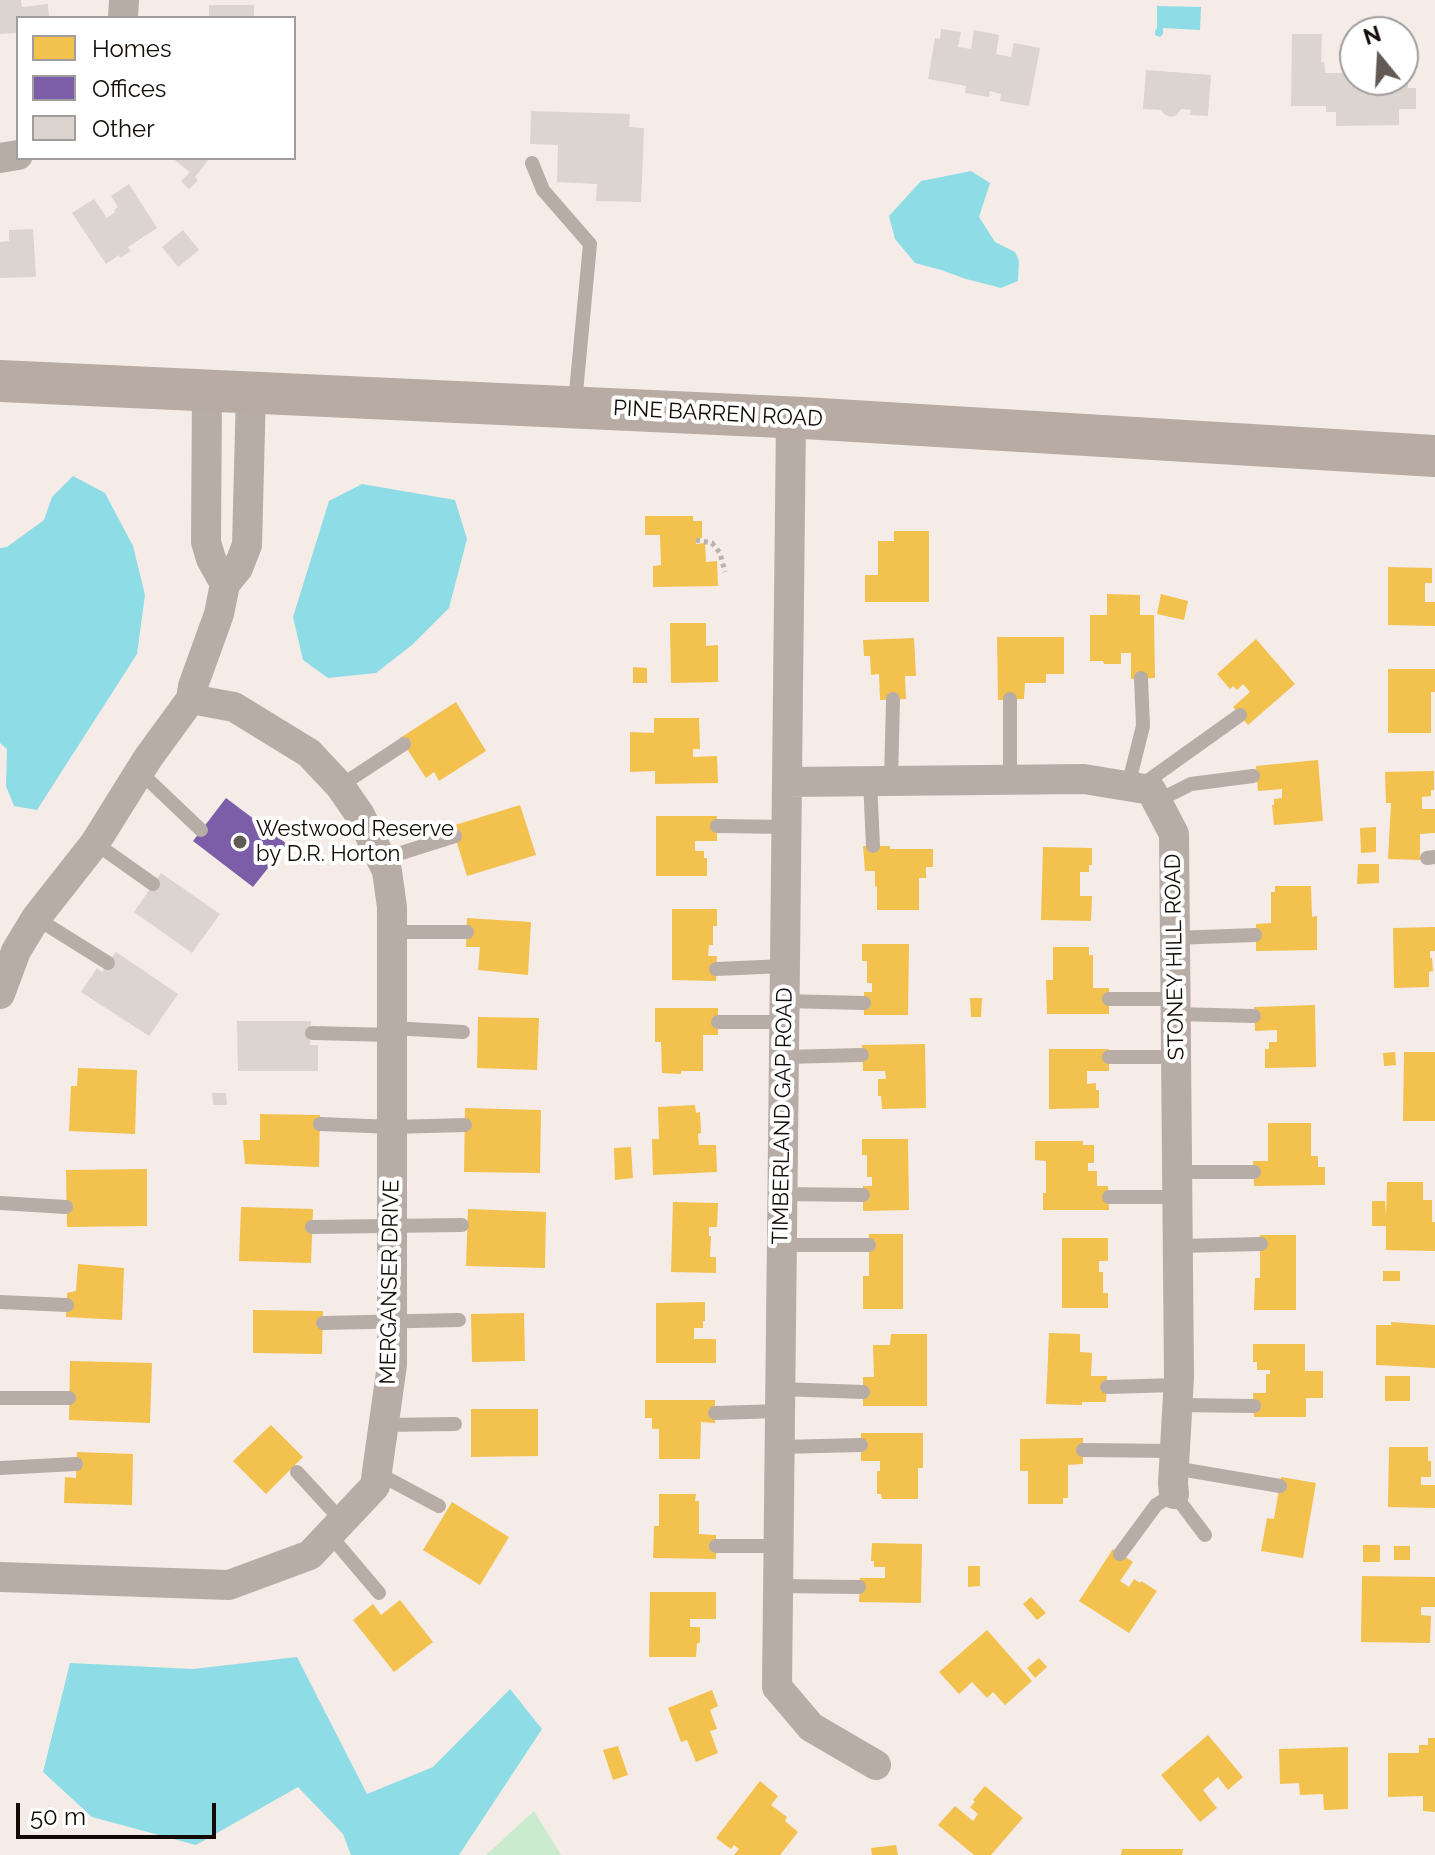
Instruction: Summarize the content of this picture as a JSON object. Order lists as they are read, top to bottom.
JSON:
{
  "streets": {
    "main road": ["PINE BARREN ROAD"],
    "street": ["STONEY HILL ROAD", "TIMBERLAND GAP ROAD", "MERGANSER DRIVE"]
  },
  "crossings": [
    ["PINE BARREN ROAD", "TIMBERLAND GAP ROAD"]
  ],
  "places": ["Westwood Reserve by D.R. Horton"],
  "legend": ["Homes", "Offices", "Other"],
  "scale_bar": "50 m",
  "north": "top"
}
